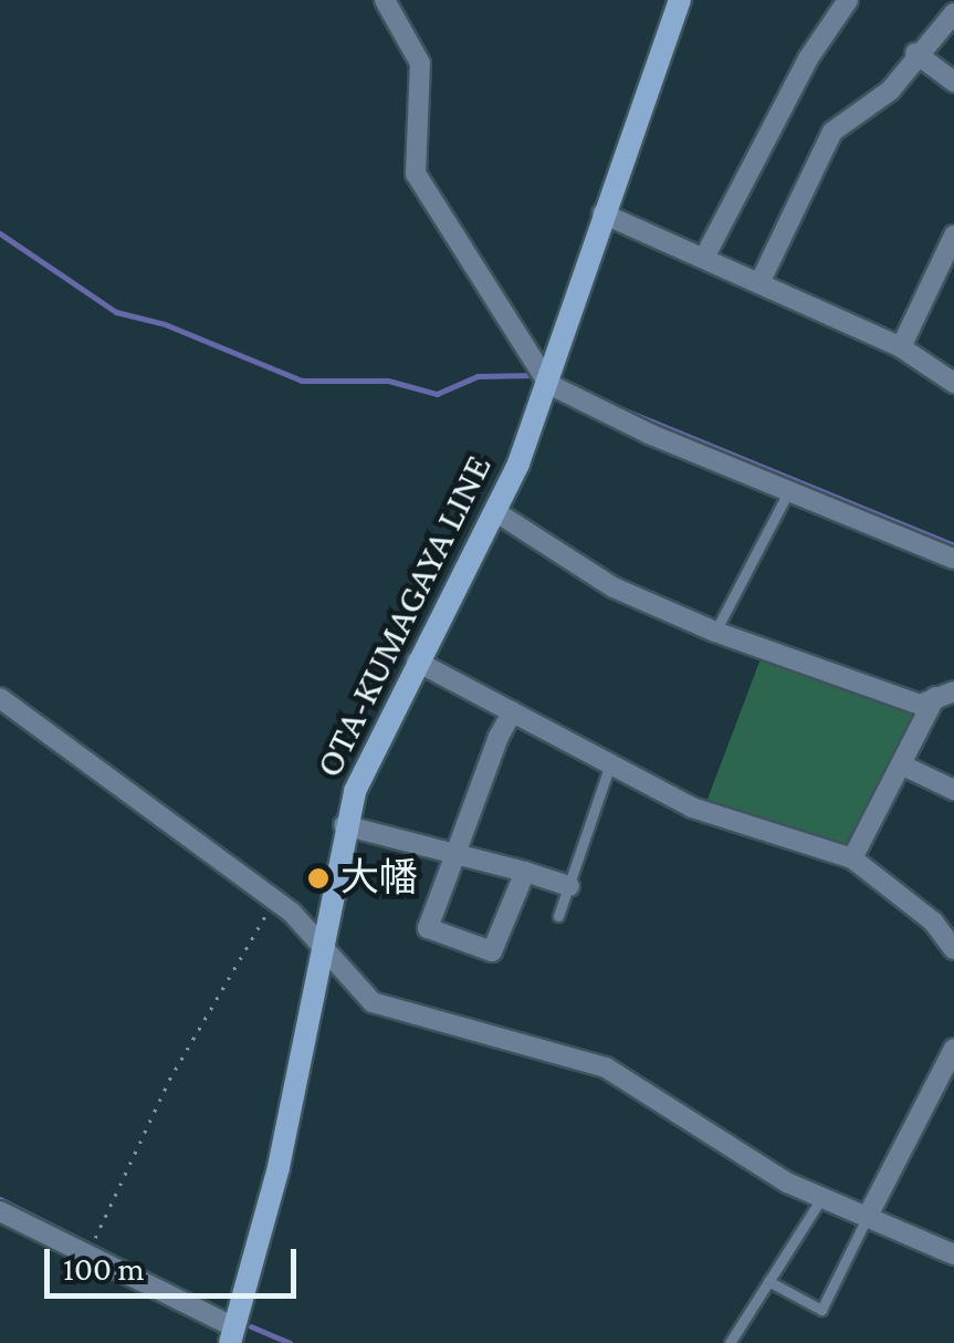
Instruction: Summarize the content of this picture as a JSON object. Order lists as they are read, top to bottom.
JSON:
{
  "streets": {
    "main road": ["OTA-KUMAGAYA LINE"]
  },
  "places": ["大幡"],
  "scale_bar": "100 m"
}
